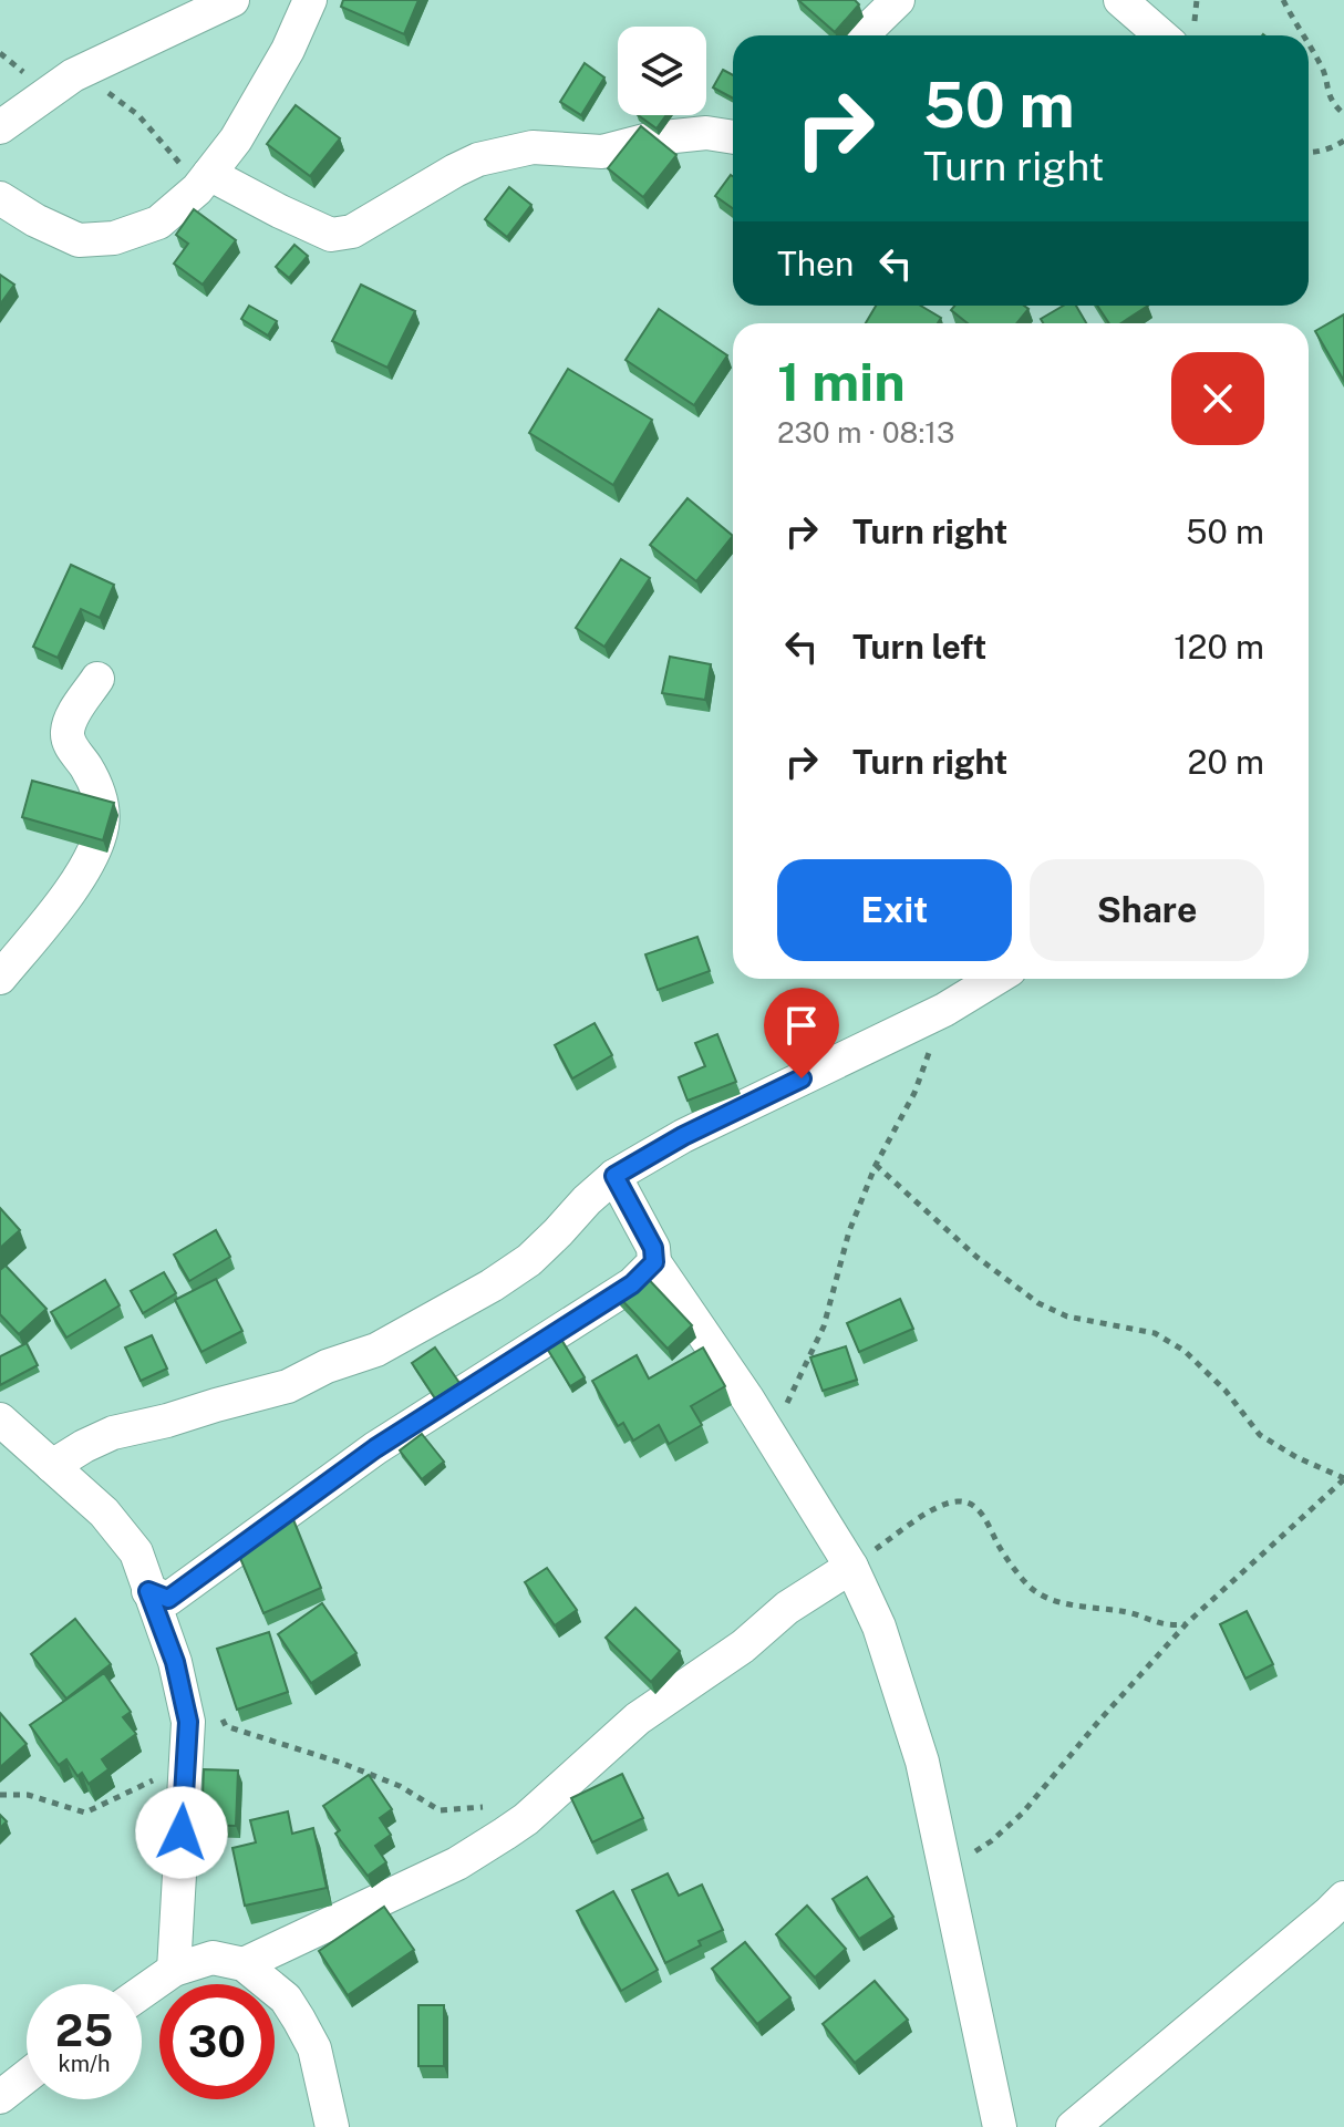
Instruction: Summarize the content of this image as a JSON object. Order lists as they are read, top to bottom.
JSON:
{
  "page": {
    "turn": ["50 m", "Turn right"],
    "then": "Then",
    "heading": ["1 min", "230 m · 08:13"],
    "list": [
      {
        "name": "Turn right",
        "value": "50 m"
      },
      {
        "name": "Turn left",
        "value": "120 m"
      },
      {
        "name": "Turn right",
        "value": "20 m"
      }
    ],
    "buttons": ["Exit", "Share"],
    "speed": "25 km/h",
    "limit": "30"
  }
}
